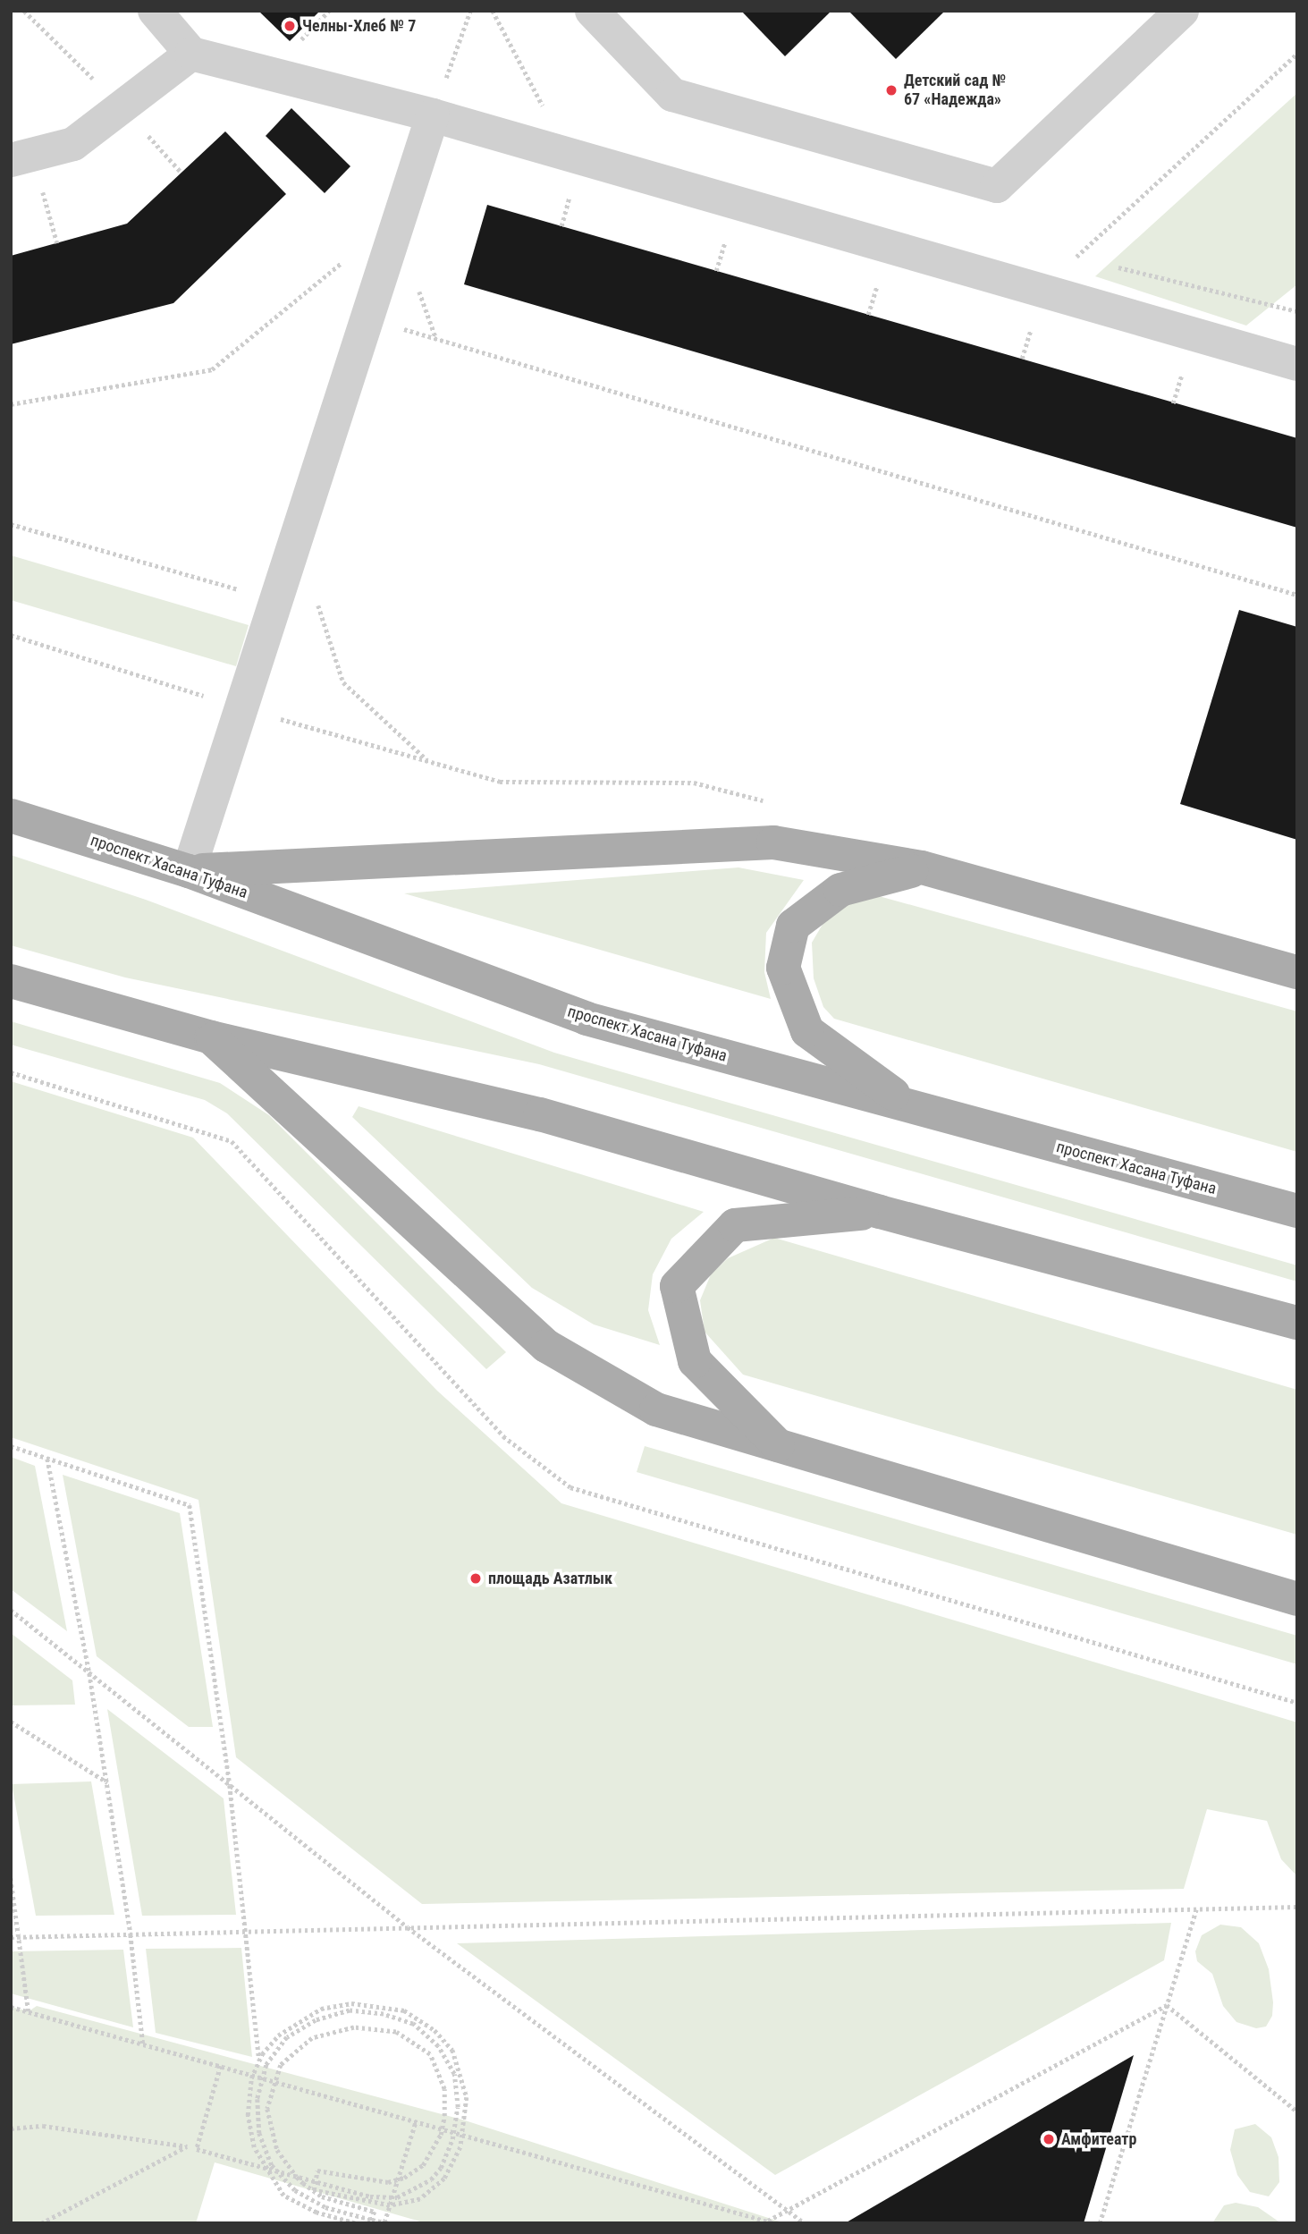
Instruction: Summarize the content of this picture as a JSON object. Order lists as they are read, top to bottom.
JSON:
{
  "streets": {
    "main road": ["проспект Хасана Туфана"]
  },
  "places": [
    "Челны-Хлеб № 7",
    "Детский сад № 67 «Надежда»",
    "площадь Азатлык",
    "Амфитеатр"
  ]
}
